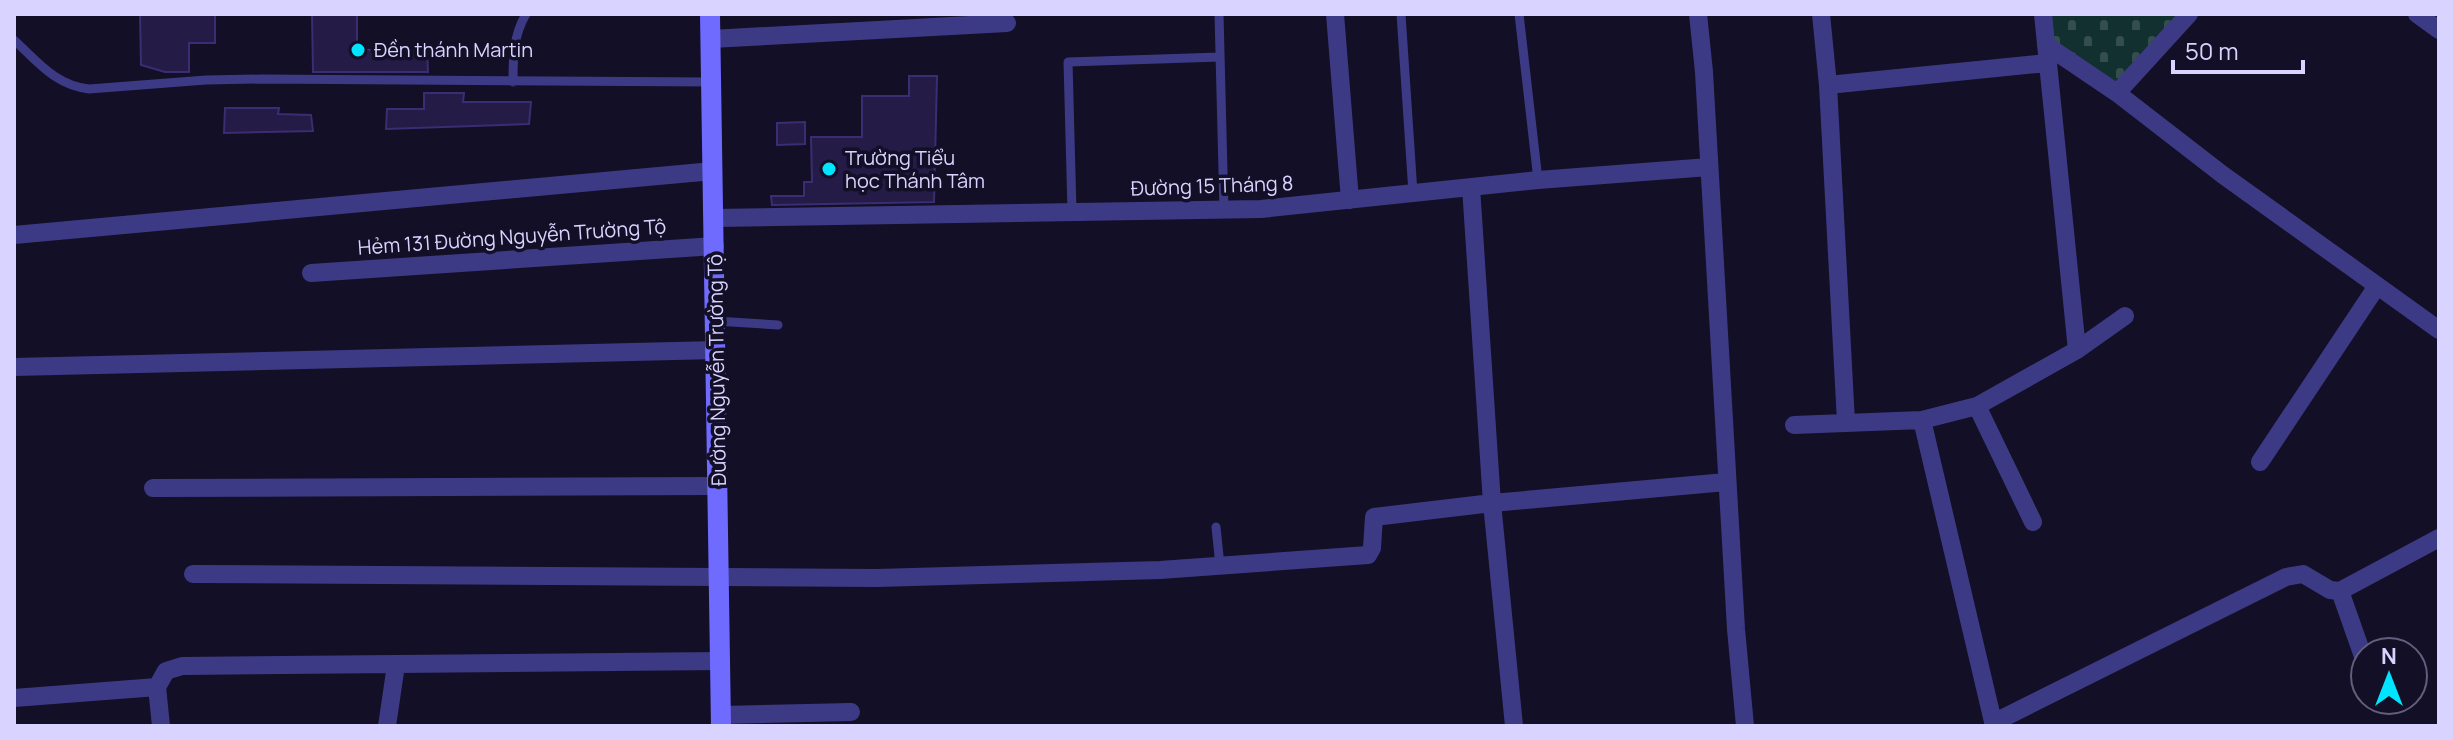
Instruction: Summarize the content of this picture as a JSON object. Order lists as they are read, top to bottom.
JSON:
{
  "streets": {
    "main road": ["Đường Nguyễn Trường Tộ"],
    "street": ["Đường 15 Tháng 8", "Hẻm 131 Đường Nguyễn Trường Tộ"]
  },
  "crossings": [
    ["Đường 15 Tháng 8", "Đường Nguyễn Trường Tộ"],
    ["Hẻm 131 Đường Nguyễn Trường Tộ", "Đường Nguyễn Trường Tộ"]
  ],
  "places": ["Đền thánh Martin", "Trường Tiểu học Thánh Tâm"],
  "scale_bar": "50 m",
  "north": "top"
}
